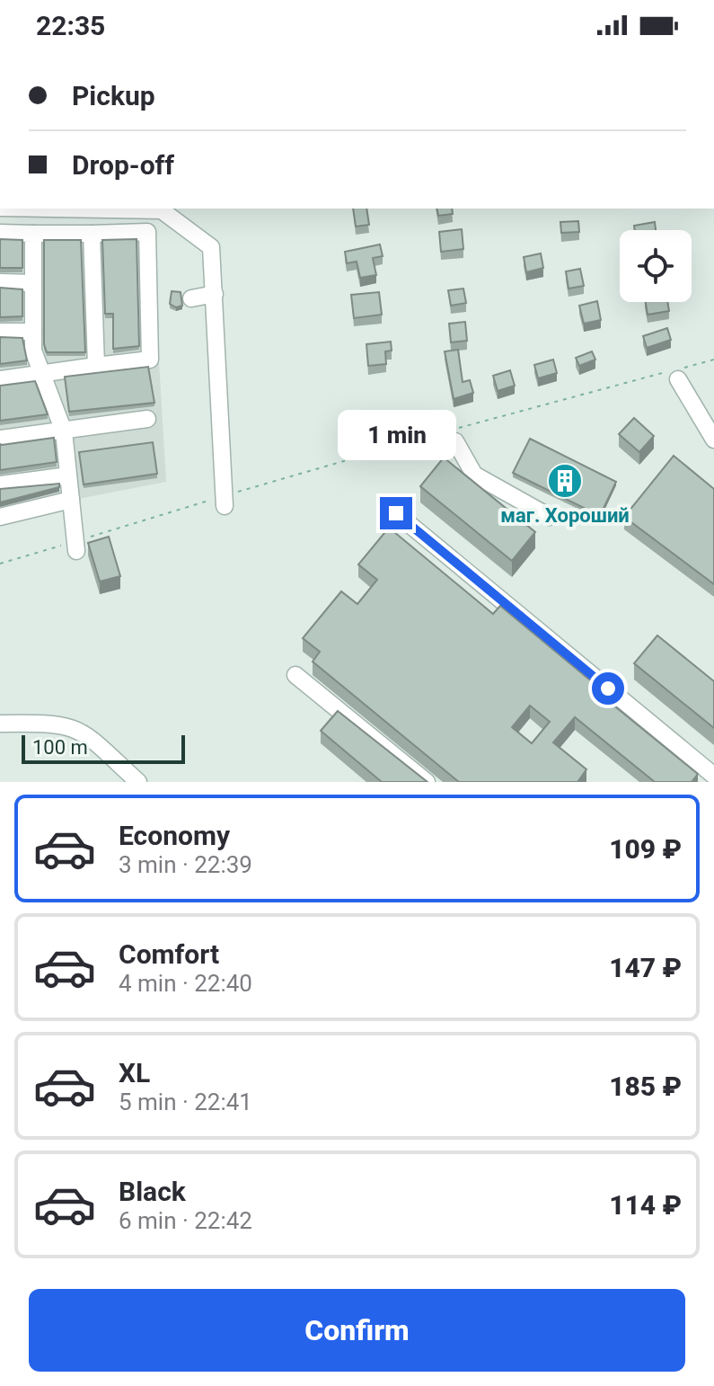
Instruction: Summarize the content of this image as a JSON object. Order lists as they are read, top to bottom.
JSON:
{
  "places": {
    "building": ["маг. Хороший"]
  },
  "scale_bar": "100 m",
  "page": {
    "status": "22:35",
    "banner": ["Pickup", "Drop-off"],
    "bubble": "1 min",
    "scale": "100 m",
    "list": [
      {
        "name": "Economy",
        "note": "3 min · 22:39",
        "value": "109 ₽"
      },
      {
        "name": "Comfort",
        "note": "4 min · 22:40",
        "value": "147 ₽"
      },
      {
        "name": "XL",
        "note": "5 min · 22:41",
        "value": "185 ₽"
      },
      {
        "name": "Black",
        "note": "6 min · 22:42",
        "value": "114 ₽"
      }
    ],
    "buttons": "Confirm"
  }
}
